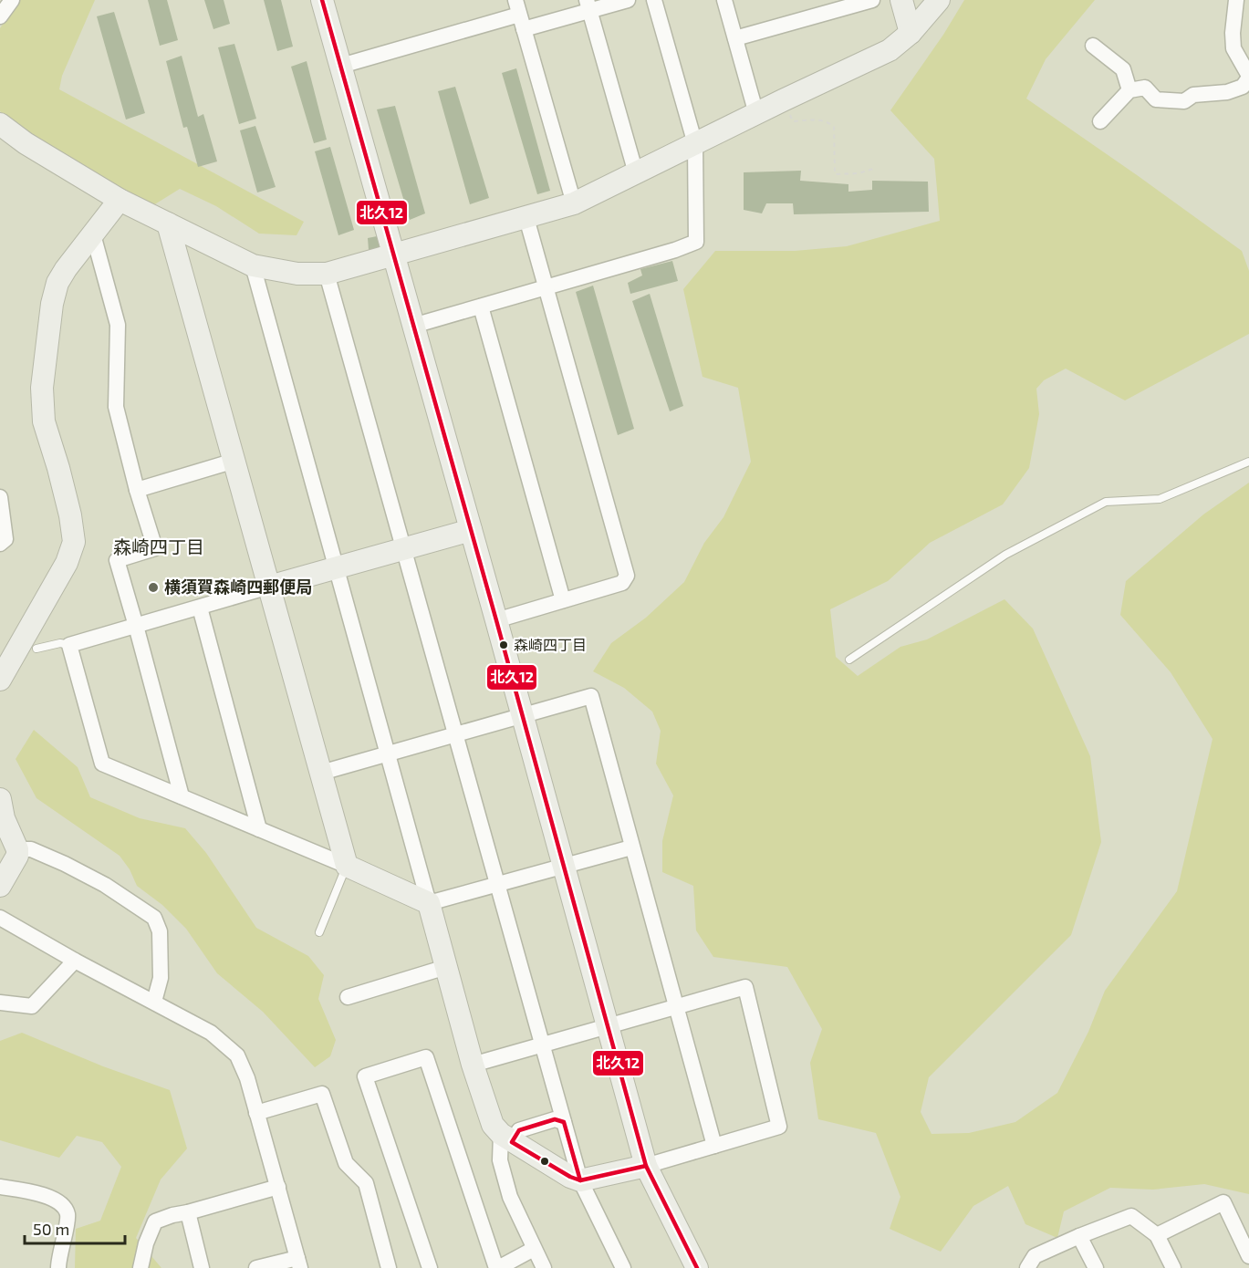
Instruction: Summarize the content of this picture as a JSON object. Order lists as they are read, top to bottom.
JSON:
{
  "districts": ["森崎四丁目"],
  "places": ["横須賀森崎四郵便局", "森崎四丁目"],
  "lines": ["transit line 北久12"],
  "scale_bar": "50 m"
}
